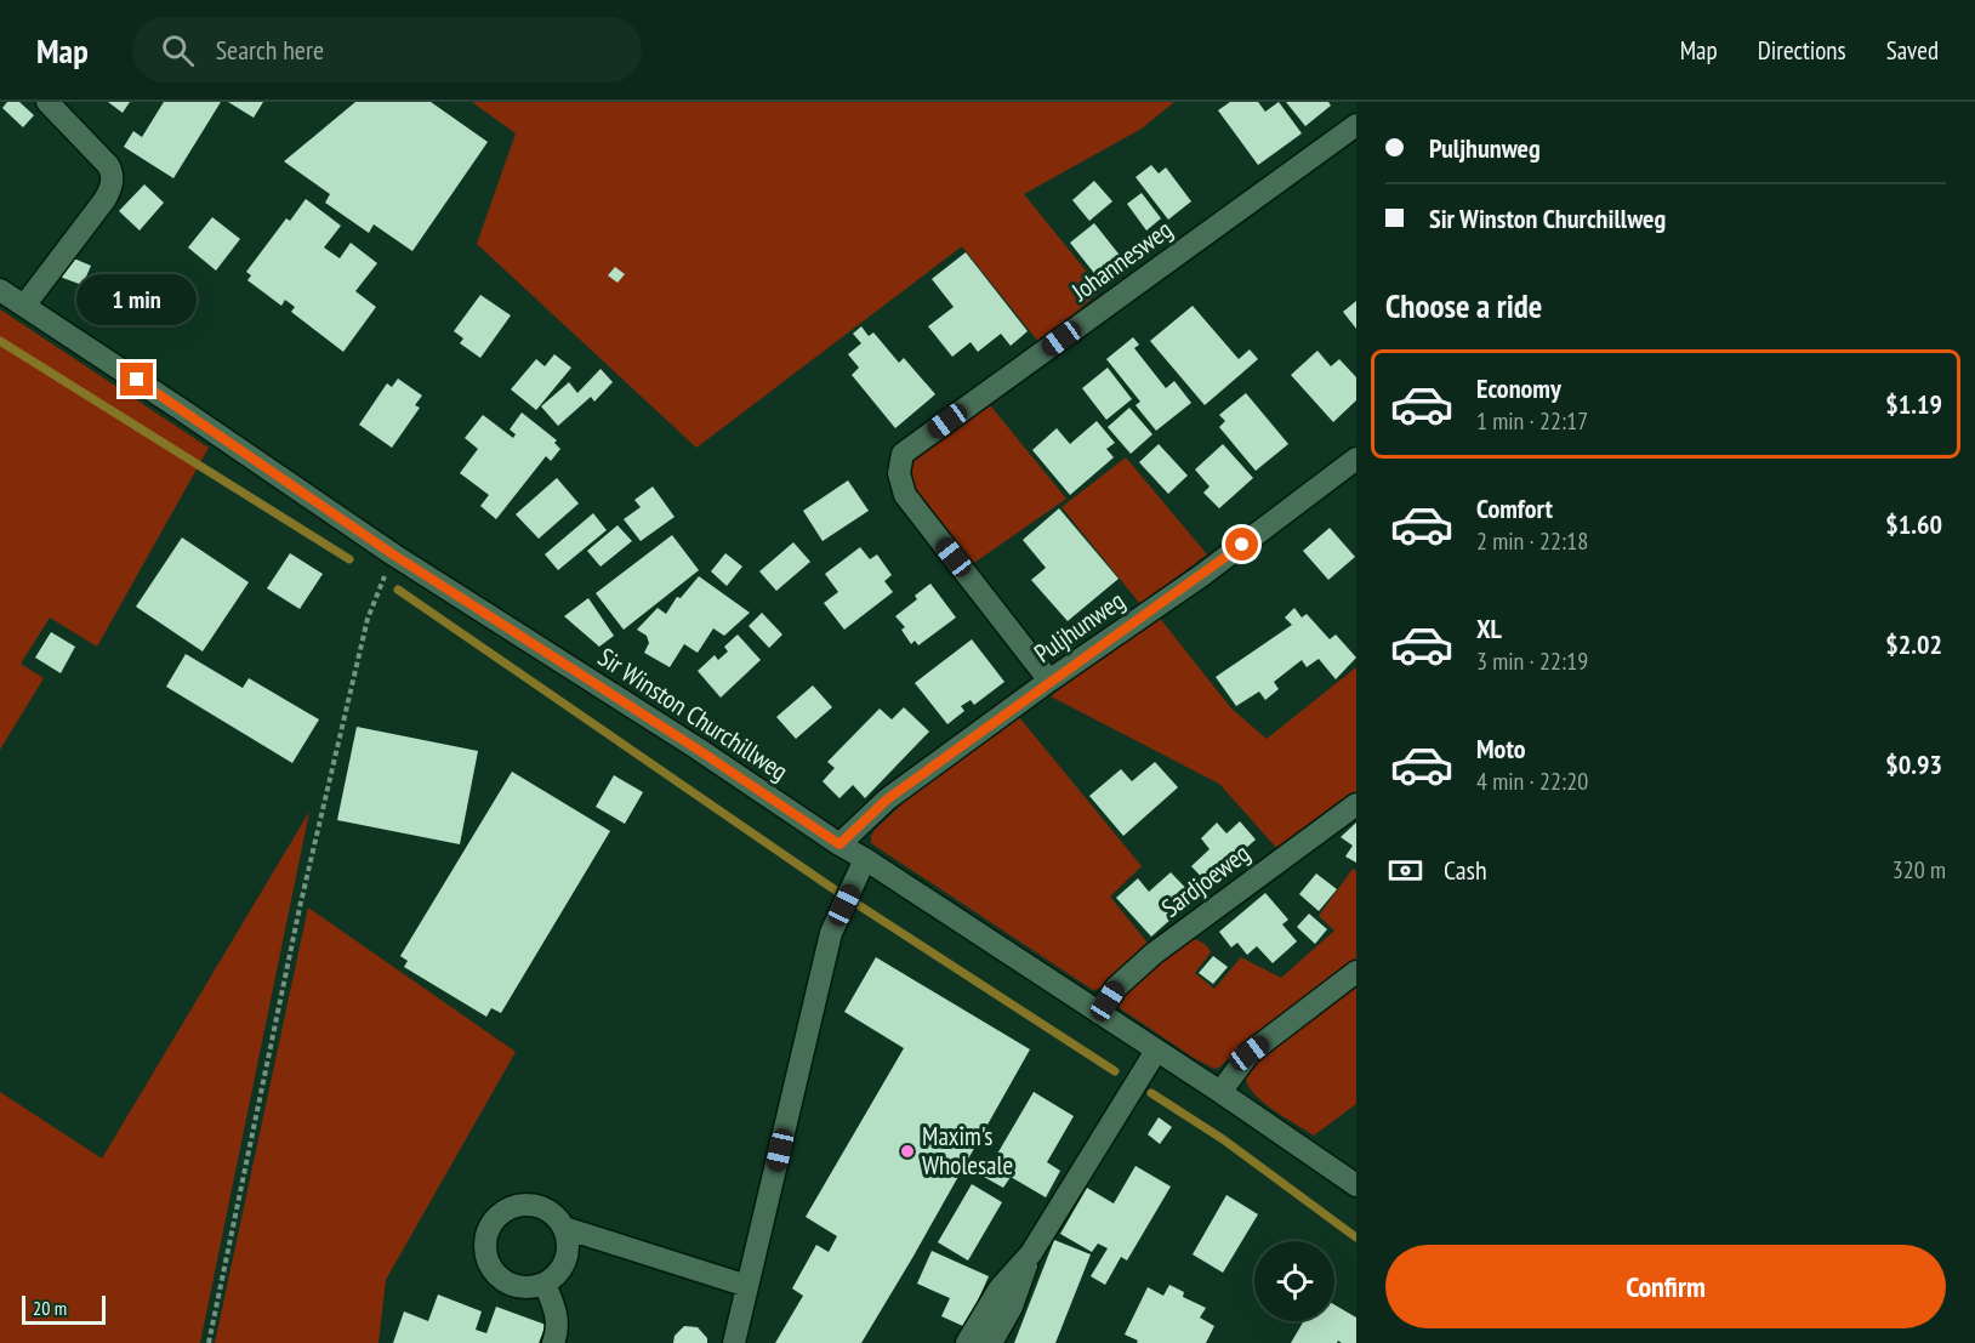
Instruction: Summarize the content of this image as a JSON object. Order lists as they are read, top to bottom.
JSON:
{
  "streets": {
    "street": [
      "Johannesweg",
      "Puljhunweg",
      "Sir Winston Churchillweg",
      "Sardjoeweg"
    ]
  },
  "crossings": [
    ["Johannesweg", "Puljhunweg"],
    ["Puljhunweg", "Sir Winston Churchillweg"],
    ["Sir Winston Churchillweg", "Sardjoeweg"]
  ],
  "places": ["Maxim's Wholesale"],
  "scale_bar": "20 m",
  "page": {
    "header": "Map",
    "search": "Search here",
    "nav": ["Map", "Directions", "Saved"],
    "banner": ["Puljhunweg", "Sir Winston Churchillweg"],
    "heading": "Choose a ride",
    "bubble": "1 min",
    "list": [
      {
        "name": "Economy",
        "note": "1 min · 22:17",
        "value": "$1.19"
      },
      {
        "name": "Comfort",
        "note": "2 min · 22:18",
        "value": "$1.60"
      },
      {
        "name": "XL",
        "note": "3 min · 22:19",
        "value": "$2.02"
      },
      {
        "name": "Moto",
        "note": "4 min · 22:20",
        "value": "$0.93"
      }
    ],
    "pay": ["Cash", "320 m"],
    "buttons": "Confirm",
    "scale": "20 m"
  }
}
